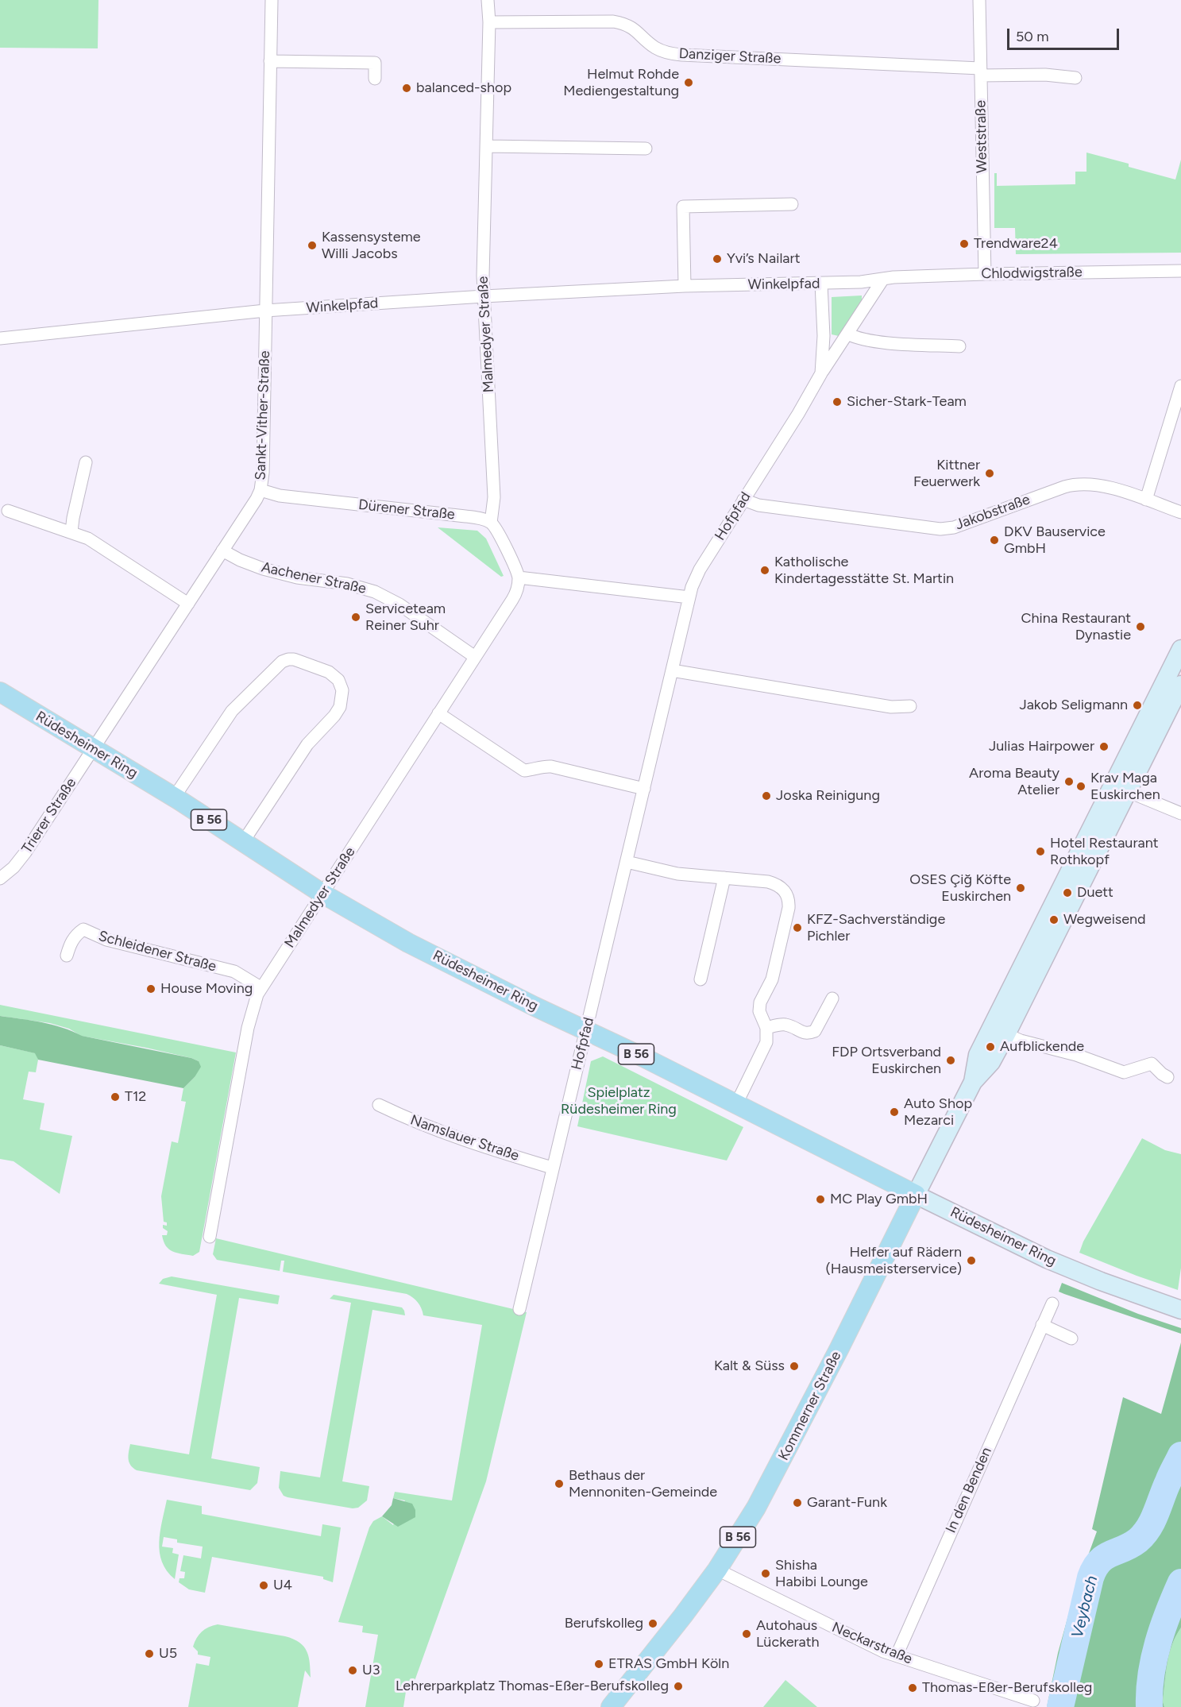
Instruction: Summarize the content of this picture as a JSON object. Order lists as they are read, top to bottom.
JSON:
{
  "streets": {
    "main road": ["Rüdesheimer Ring", "B 56", "Kommerner Straße"],
    "street": [
      "Danziger Straße",
      "Weststraße",
      "Chlodwigstraße",
      "Winkelpfad",
      "Malmedyer Straße",
      "Sankt-Vither-Straße",
      "Dürener Straße",
      "Jakobstraße",
      "Hofpfad",
      "Aachener Straße",
      "Trierer Straße",
      "Schleidener Straße",
      "Namslauer Straße",
      "In den Benden",
      "Neckarstraße"
    ]
  },
  "crossings": [
    ["Danziger Straße", "Weststraße"],
    ["Danziger Straße", "Malmedyer Straße"],
    ["Weststraße", "Chlodwigstraße"],
    ["Chlodwigstraße", "Winkelpfad"],
    ["Chlodwigstraße", "Hofpfad"],
    ["Winkelpfad", "Malmedyer Straße"],
    ["Winkelpfad", "Sankt-Vither-Straße"],
    ["Winkelpfad", "Hofpfad"],
    ["Malmedyer Straße", "Dürener Straße"],
    ["Malmedyer Straße", "Aachener Straße"],
    ["Malmedyer Straße", "Rüdesheimer Ring"],
    ["Malmedyer Straße", "Schleidener Straße"],
    ["Sankt-Vither-Straße", "Dürener Straße"],
    ["Sankt-Vither-Straße", "Aachener Straße"],
    ["Sankt-Vither-Straße", "Rüdesheimer Ring"],
    ["Sankt-Vither-Straße", "Trierer Straße"],
    ["Jakobstraße", "Hofpfad"],
    ["Hofpfad", "Rüdesheimer Ring"],
    ["Hofpfad", "Namslauer Straße"],
    ["Rüdesheimer Ring", "Trierer Straße"],
    ["Rüdesheimer Ring", "Kommerner Straße"],
    ["Kommerner Straße", "Neckarstraße"],
    ["In den Benden", "Neckarstraße"]
  ],
  "water": ["Veybach"],
  "parks": ["Spielplatz Rüdesheimer Ring"],
  "places": [
    "Helmut Rohde Mediengestaltung",
    "balanced-shop",
    "Trendware24",
    "Kassensysteme Willi Jacobs",
    "Yvi’s Nailart",
    "Sicher-Stark-Team",
    "Kittner Feuerwerk",
    "DKV Bauservice GmbH",
    "Katholische Kindertagesstätte St. Martin",
    "Serviceteam Reiner Suhr",
    "China Restaurant Dynastie",
    "Jakob Seligmann",
    "Julias Hairpower",
    "Aroma Beauty Atelier",
    "Krav Maga Euskirchen",
    "Joska Reinigung",
    "Hotel Restaurant Rothkopf",
    "OSES Çiğ Köfte Euskirchen",
    "Duett",
    "Wegweisend",
    "KFZ-Sachverständige Pichler",
    "House Moving",
    "Aufblickende",
    "FDP Ortsverband Euskirchen",
    "T12",
    "Auto Shop Mezarci",
    "MC Play GmbH",
    "Helfer auf Rädern (Hausmeisterservice)",
    "Kalt & Süss",
    "Bethaus der Mennoniten-Gemeinde",
    "Garant-Funk",
    "Shisha Habibi Lounge",
    "U4",
    "Berufskolleg",
    "Autohaus Lückerath",
    "U5",
    "ETRAS GmbH Köln",
    "U3",
    "Lehrerparkplatz Thomas-Eßer-Berufskolleg",
    "Thomas-Eßer-Berufskolleg"
  ],
  "scale_bar": "50 m"
}
